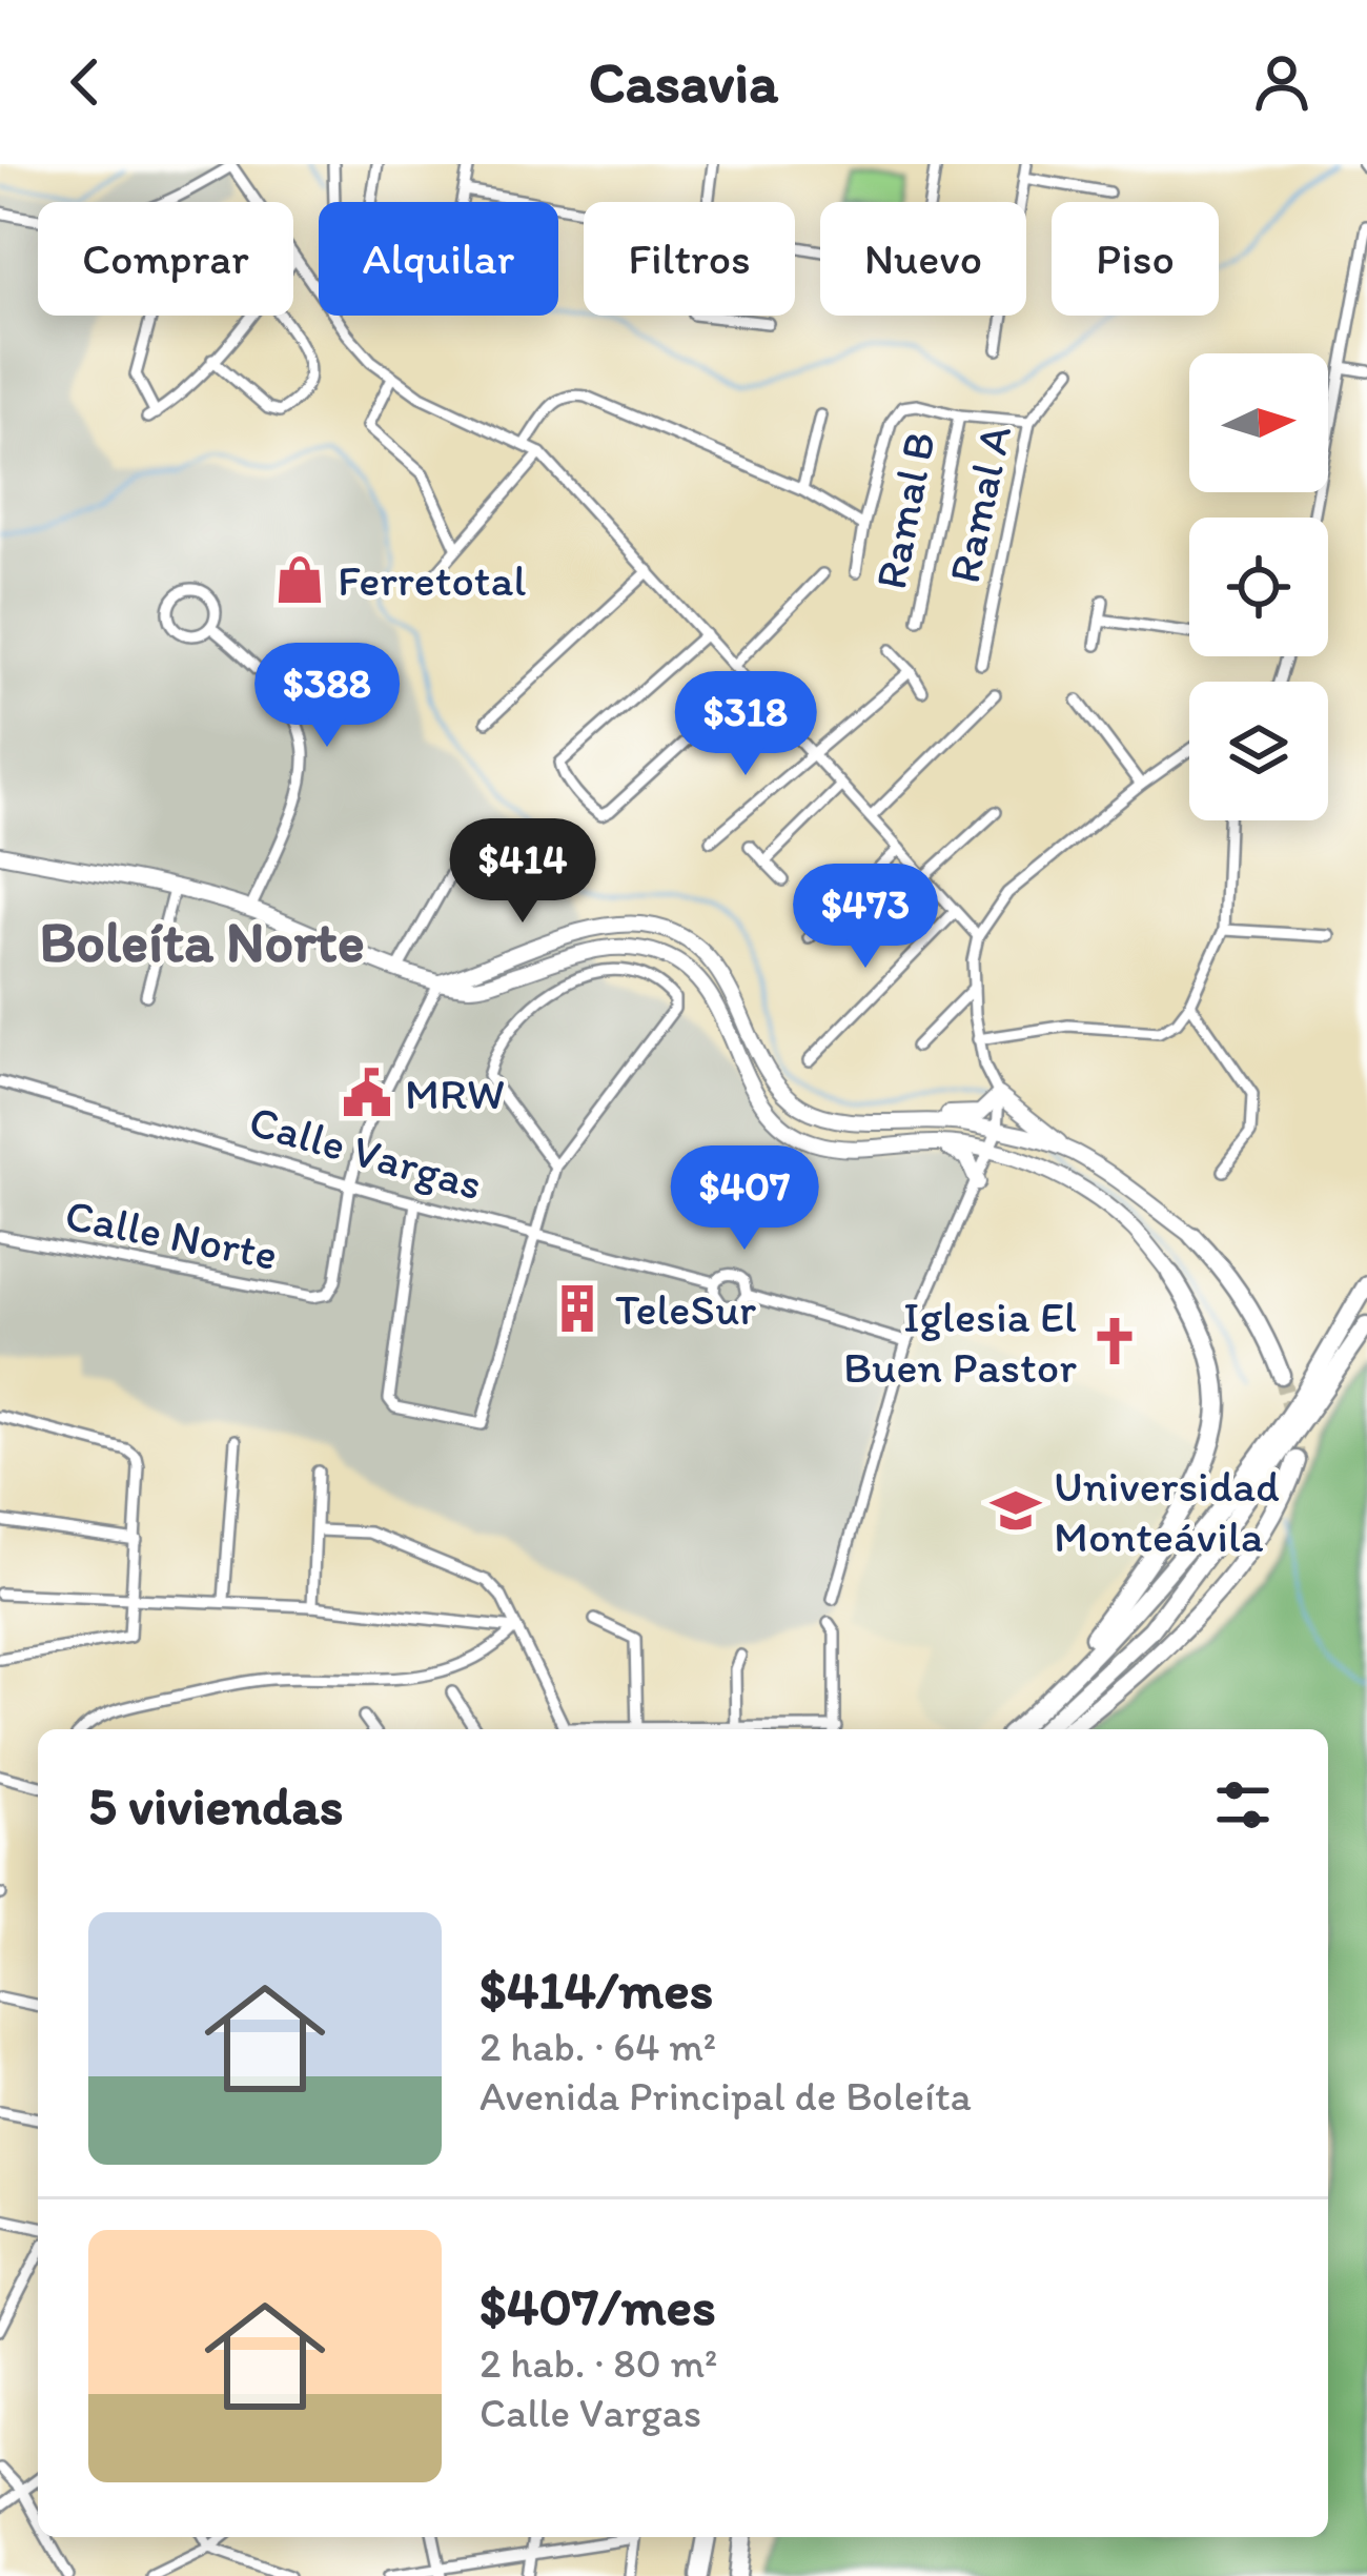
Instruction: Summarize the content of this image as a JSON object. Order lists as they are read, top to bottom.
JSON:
{
  "streets": {
    "street": [
      "Ramal A",
      "Ramal B",
      "Calle Vargas",
      "Calle Norte"
    ]
  },
  "crossings": [
    ["Calle Vargas", "Calle Norte"]
  ],
  "districts": ["Boleíta Norte"],
  "places": {
    "shop": ["Ferretotal"],
    "public building": ["MRW"],
    "building": ["TeleSur"],
    "church": ["Iglesia El Buen Pastor"],
    "school or university": ["Universidad Monteávila"]
  },
  "north": "right",
  "page": {
    "header": "Casavia",
    "chip": [
      "Comprar",
      "Alquilar",
      "Filtros",
      "Nuevo",
      "Piso"
    ],
    "price": [
      "$388",
      "$318",
      "$414",
      "$473",
      "$407"
    ],
    "heading": "5 viviendas",
    "list": [
      {
        "name": "$414/mes",
        "note": "2 hab. · 64 m² · Avenida Principal de Boleíta"
      },
      {
        "name": "$407/mes",
        "note": "2 hab. · 80 m² · Calle Vargas"
      }
    ]
  }
}
